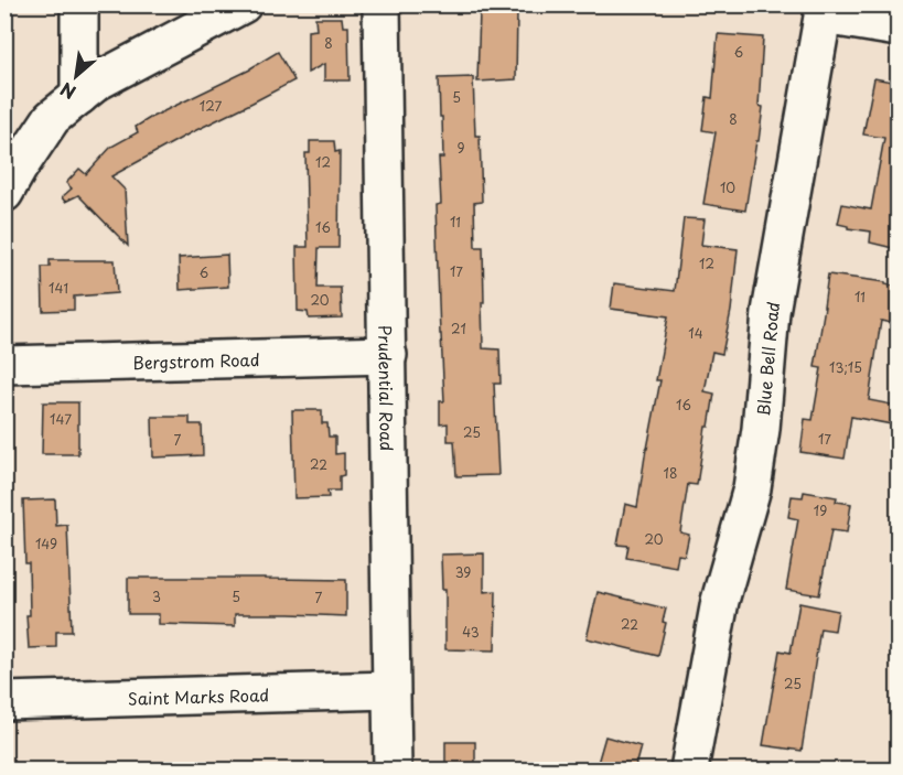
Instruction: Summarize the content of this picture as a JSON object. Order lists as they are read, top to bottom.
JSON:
{
  "streets": {
    "street": [
      "Blue Bell Road",
      "Bergstrom Road",
      "Prudential Road",
      "Saint Marks Road"
    ]
  },
  "crossings": [
    ["Bergstrom Road", "Prudential Road"],
    ["Prudential Road", "Saint Marks Road"]
  ],
  "house_numbers": [
    "8",
    "6",
    "5",
    "127",
    "8",
    "9",
    "12",
    "10",
    "11",
    "16",
    "12",
    "17",
    "6",
    "141",
    "11",
    "20",
    "21",
    "14",
    "13;15",
    "16",
    "147",
    "25",
    "17",
    "7",
    "22",
    "18",
    "19",
    "20",
    "149",
    "39",
    "3",
    "5",
    "7",
    "22",
    "43",
    "25"
  ],
  "north": "bottom left"
}
